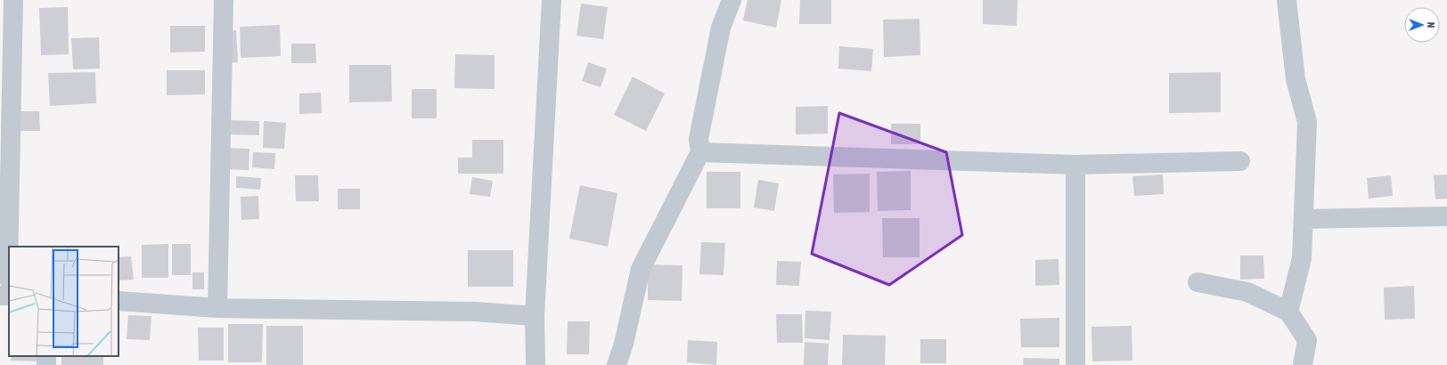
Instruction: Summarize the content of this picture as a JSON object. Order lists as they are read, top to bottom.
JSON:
{
  "north": "right"
}
